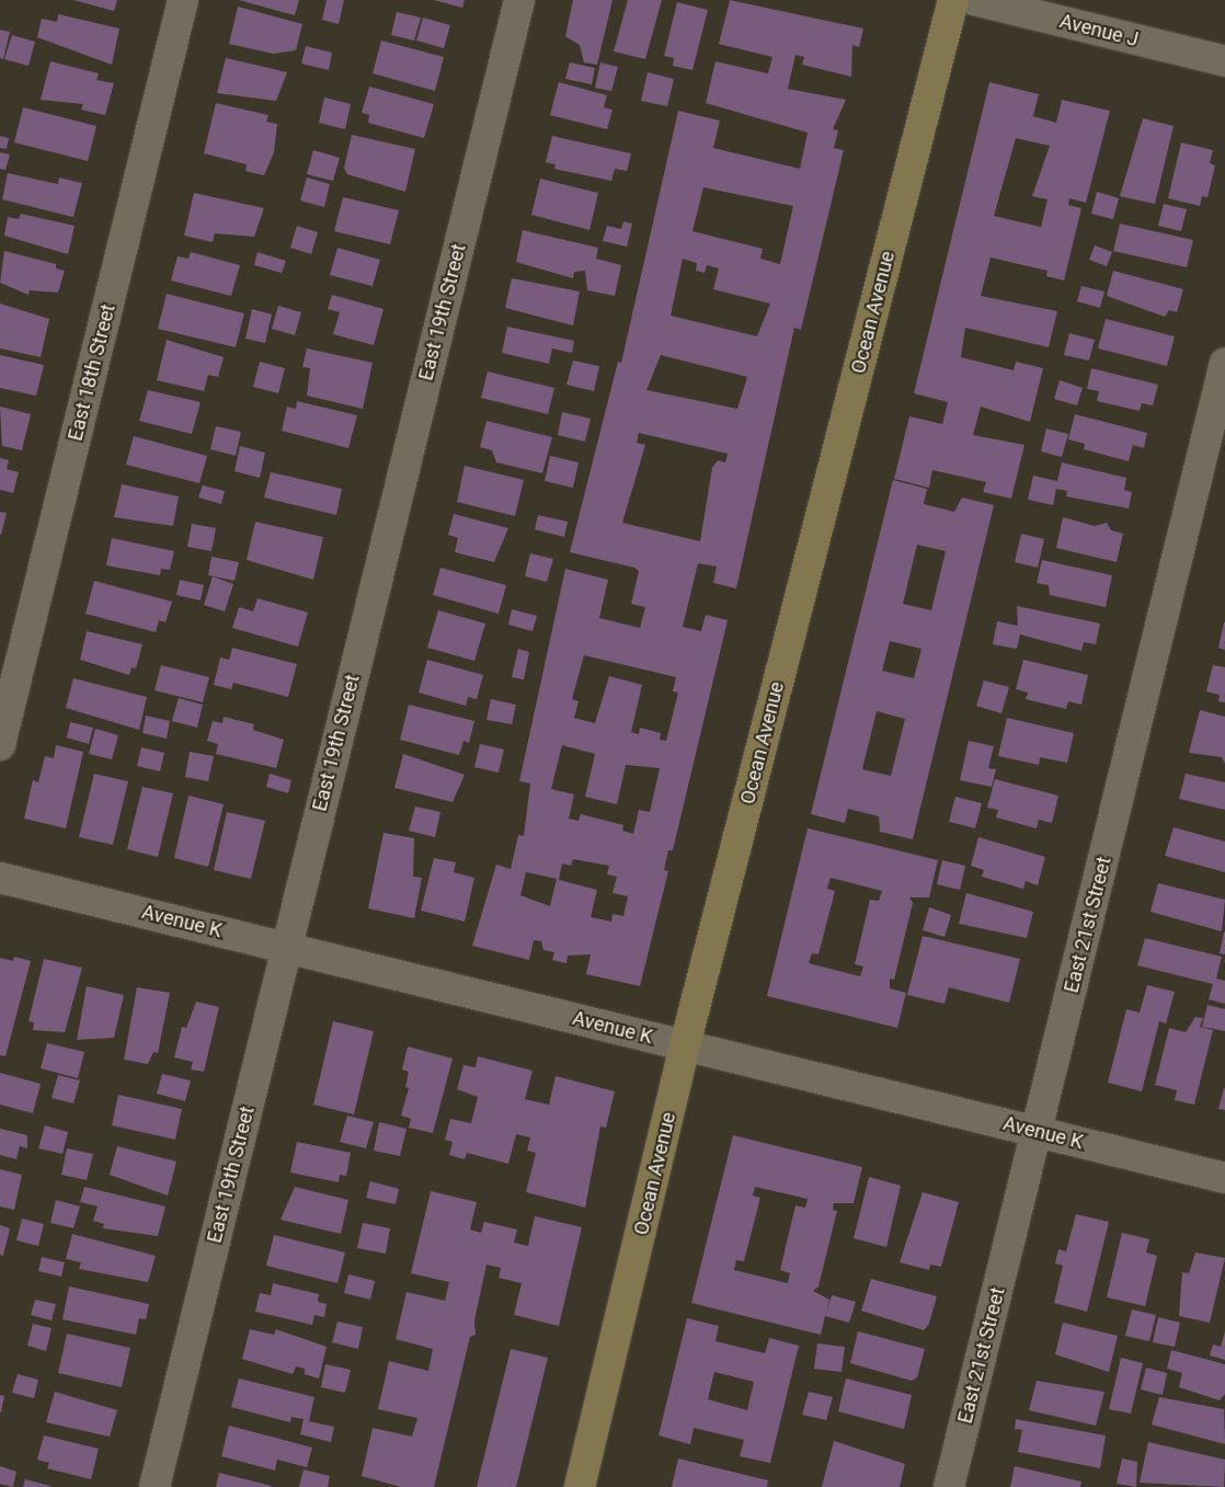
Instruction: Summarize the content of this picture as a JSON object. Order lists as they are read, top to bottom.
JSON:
{
  "streets": {
    "main road": ["Ocean Avenue"],
    "street": [
      "Avenue J",
      "East 19th Street",
      "East 18th Street",
      "Avenue K",
      "East 21st Street"
    ]
  },
  "crossings": [
    ["East 19th Street", "Avenue K"],
    ["Ocean Avenue", "Avenue K"],
    ["Avenue K", "East 21st Street"]
  ]
}
